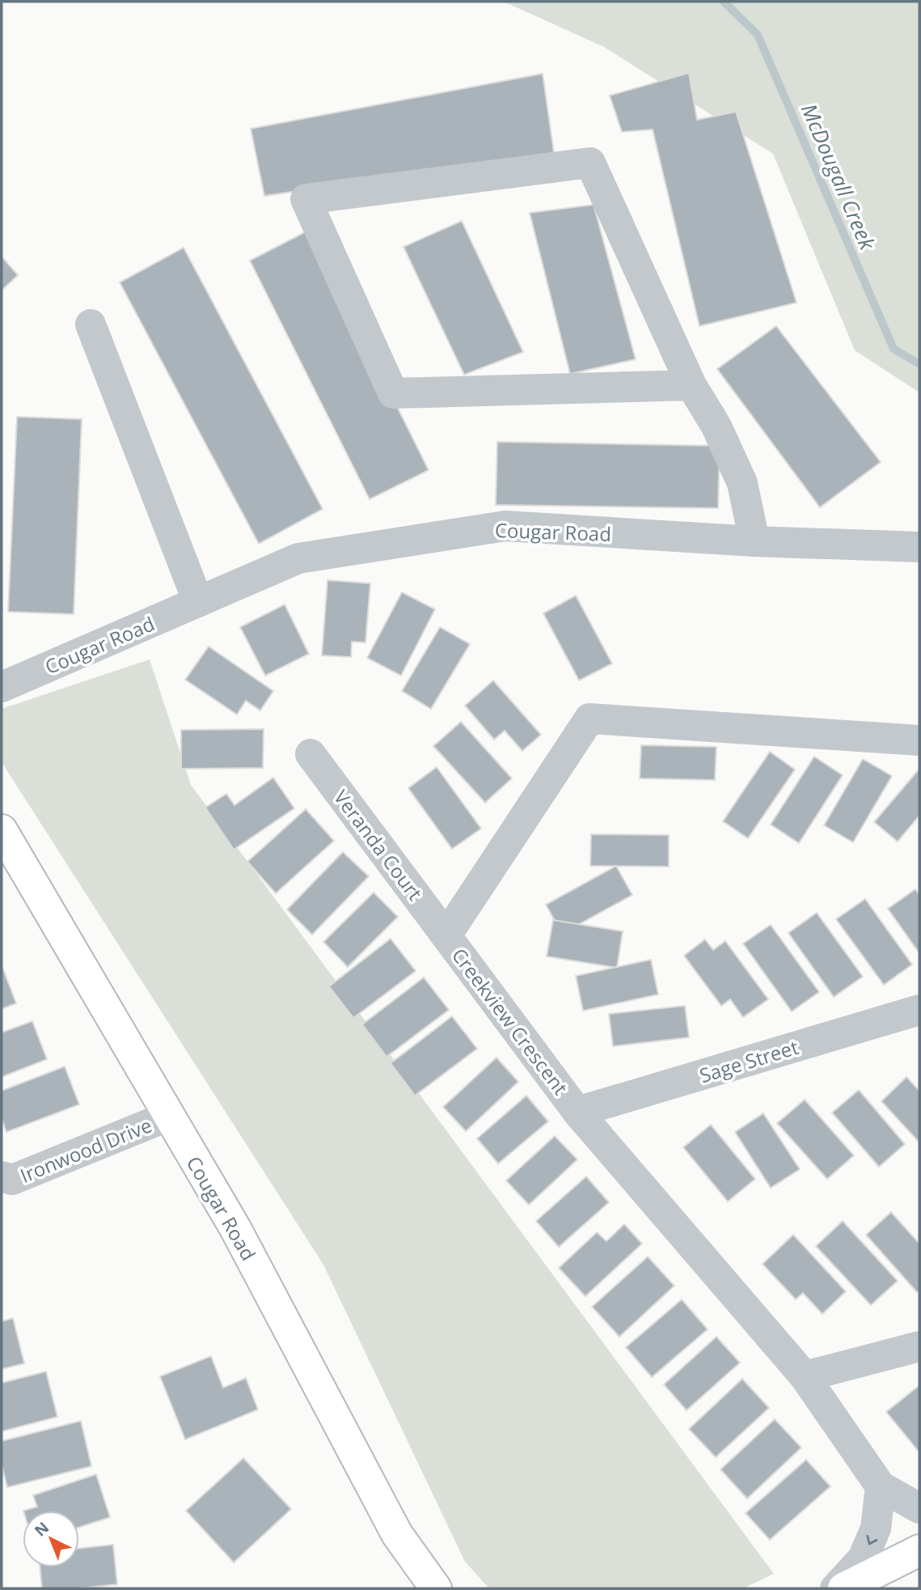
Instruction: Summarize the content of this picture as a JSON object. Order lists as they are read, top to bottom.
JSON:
{
  "streets": {
    "street": [
      "Cougar Road",
      "Veranda Court",
      "Creekview Crescent",
      "Sage Street",
      "Ironwood Drive"
    ]
  },
  "crossings": [
    ["Cougar Road", "Ironwood Drive"],
    ["Veranda Court", "Creekview Crescent"],
    ["Creekview Crescent", "Sage Street"]
  ],
  "water": ["McDougall Creek"],
  "north": "top left"
}
